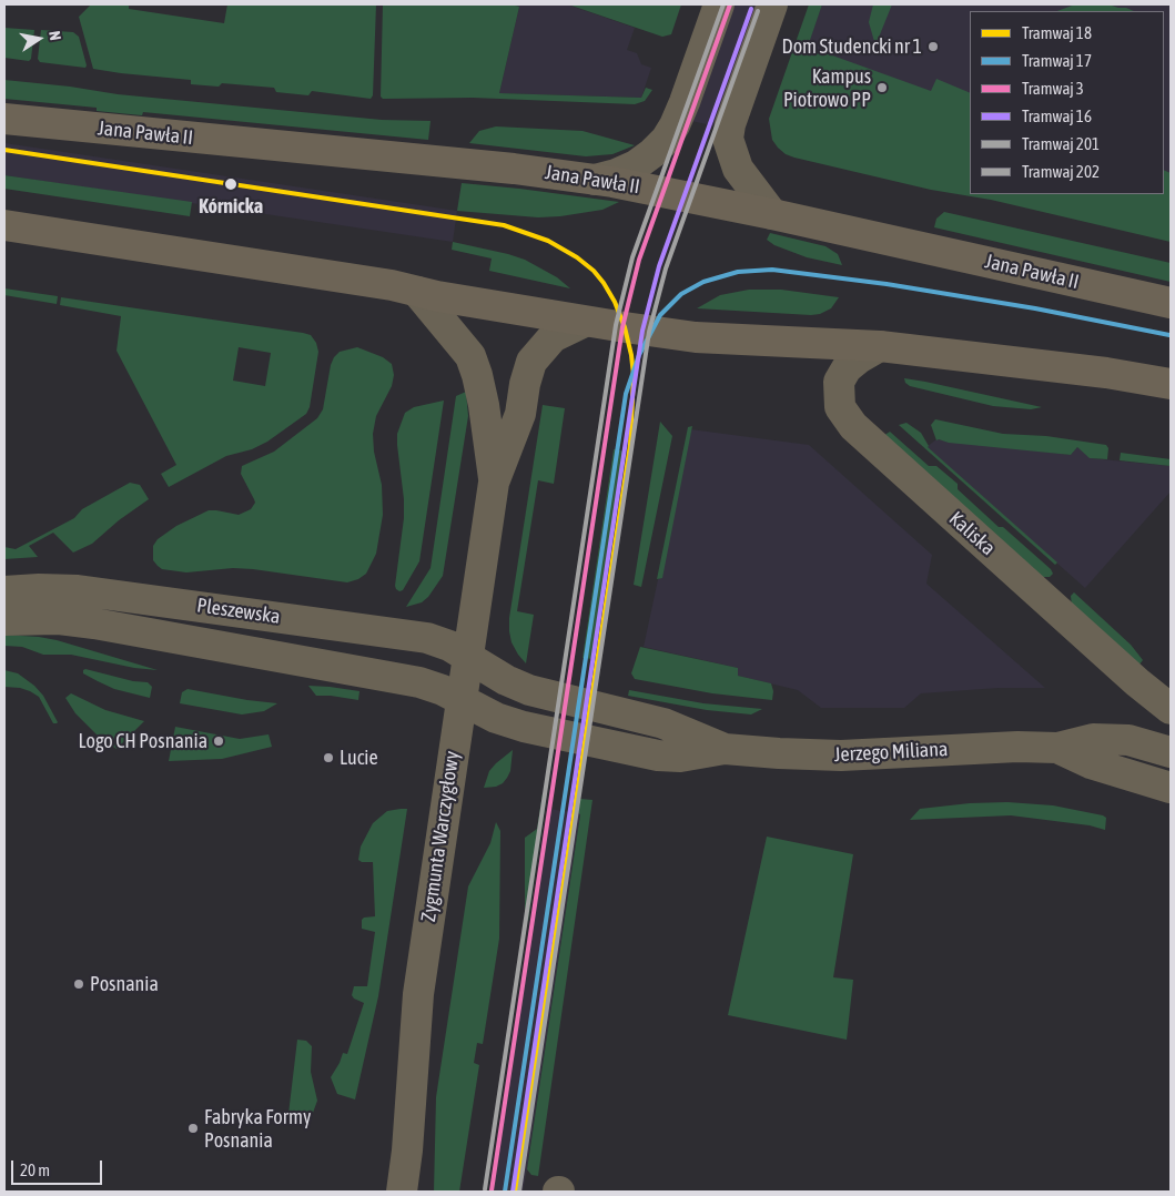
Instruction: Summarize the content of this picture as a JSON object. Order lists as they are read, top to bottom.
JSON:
{
  "streets": {
    "main road": ["Jana Pawła II"],
    "street": [
      "Kaliska",
      "Pleszewska",
      "Jerzego Miliana",
      "Zygmunta Warczygłowy"
    ]
  },
  "crossings": [
    ["Pleszewska", "Jerzego Miliana"],
    ["Pleszewska", "Zygmunta Warczygłowy"],
    ["Jerzego Miliana", "Zygmunta Warczygłowy"]
  ],
  "places": [
    "Dom Studencki nr 1",
    "Kampus Piotrowo PP",
    "Kórnicka",
    "Logo CH Posnania",
    "Lucie",
    "Posnania",
    "Fabryka Formy Posnania"
  ],
  "lines": [
    "tram line 3",
    "tram line 201",
    "tram line 16",
    "tram line 202",
    "tram line 18",
    "tram line 17"
  ],
  "legend": [
    "Tramwaj 18",
    "Tramwaj 17",
    "Tramwaj 3",
    "Tramwaj 16",
    "Tramwaj 201",
    "Tramwaj 202"
  ],
  "scale_bar": "20 m",
  "north": "right"
}
